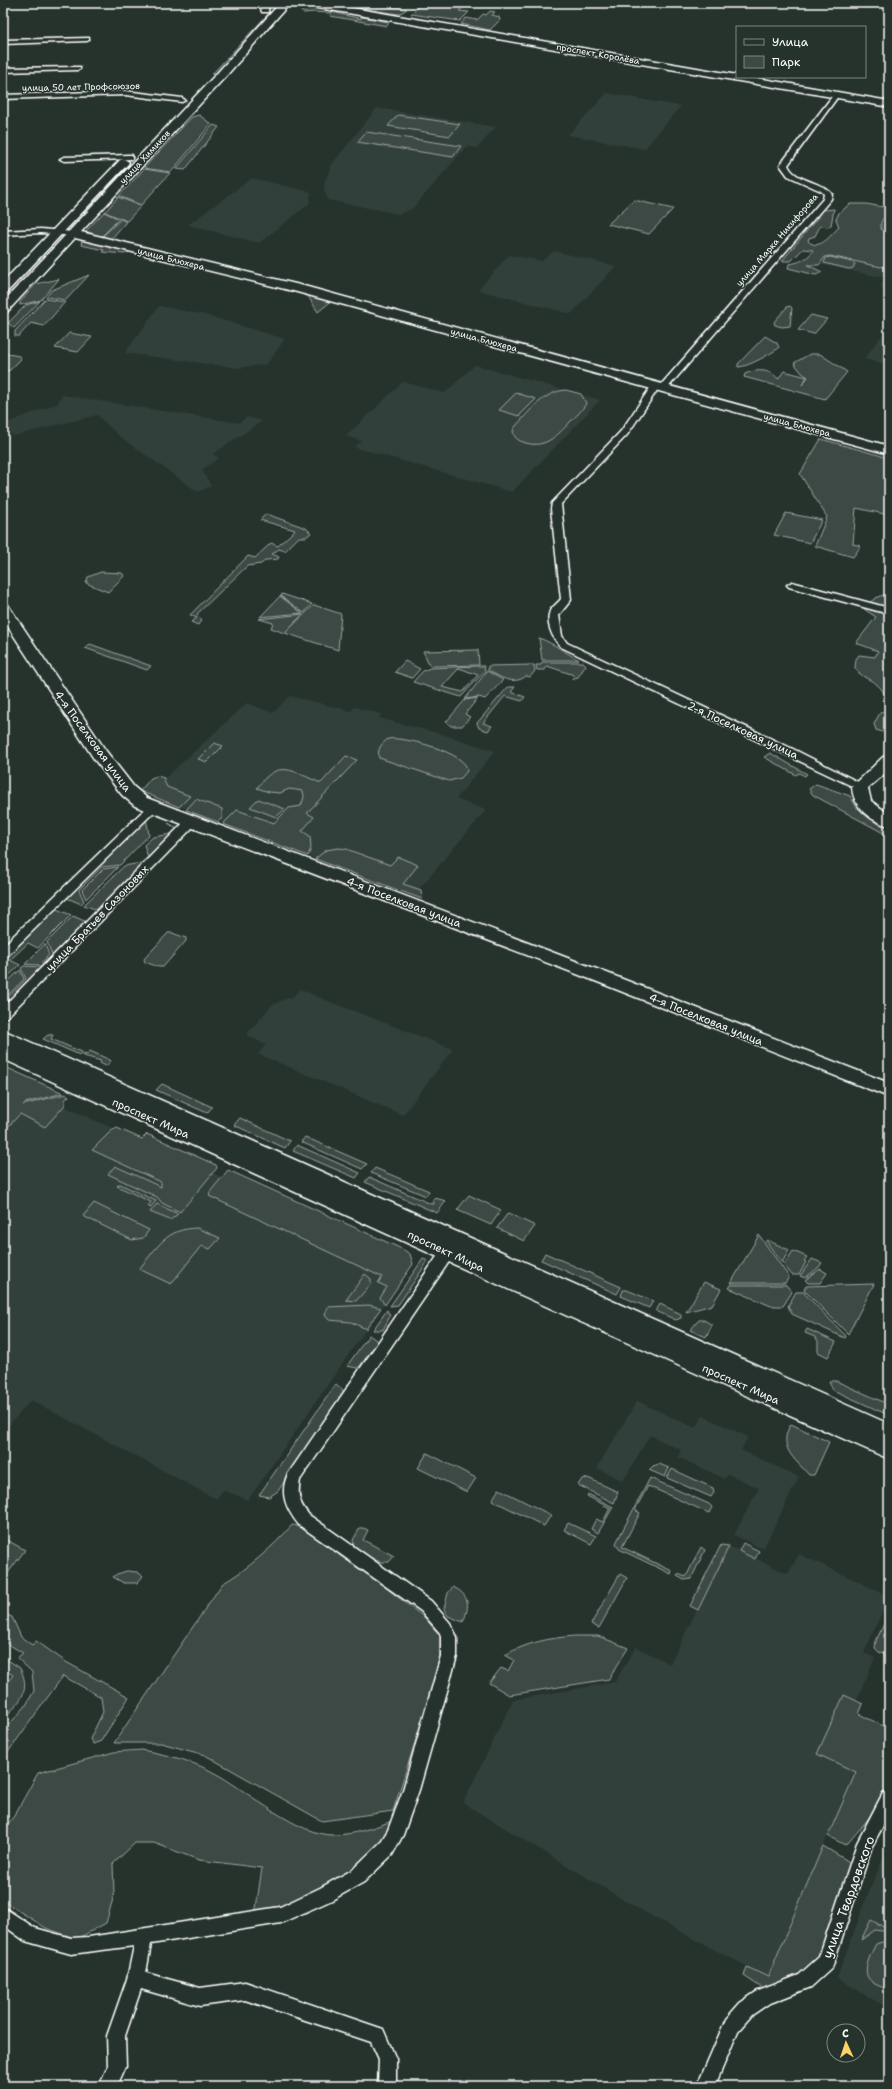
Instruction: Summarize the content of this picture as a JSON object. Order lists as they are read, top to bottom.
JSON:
{
  "streets": {
    "main road": [
      "проспект Королёва",
      "улица Химиков",
      "улица Блюхера",
      "4-я Поселковая улица",
      "проспект Мира"
    ],
    "street": [
      "улица 50 лет Профсоюзов",
      "улица Марка Никифорова",
      "2-я Поселковая улица",
      "улица Братьев Сазоновых",
      "улица Твардовского"
    ]
  },
  "crossings": [
    ["проспект Королёва", "улица Марка Никифорова"],
    ["улица Химиков", "улица Блюхера"],
    ["улица Марка Никифорова", "улица Блюхера"],
    ["улица Марка Никифорова", "2-я Поселковая улица"],
    ["улица Блюхера", "2-я Поселковая улица"],
    ["4-я Поселковая улица", "улица Братьев Сазоновых"]
  ],
  "legend": ["Улица", "Парк"],
  "north": "top"
}
